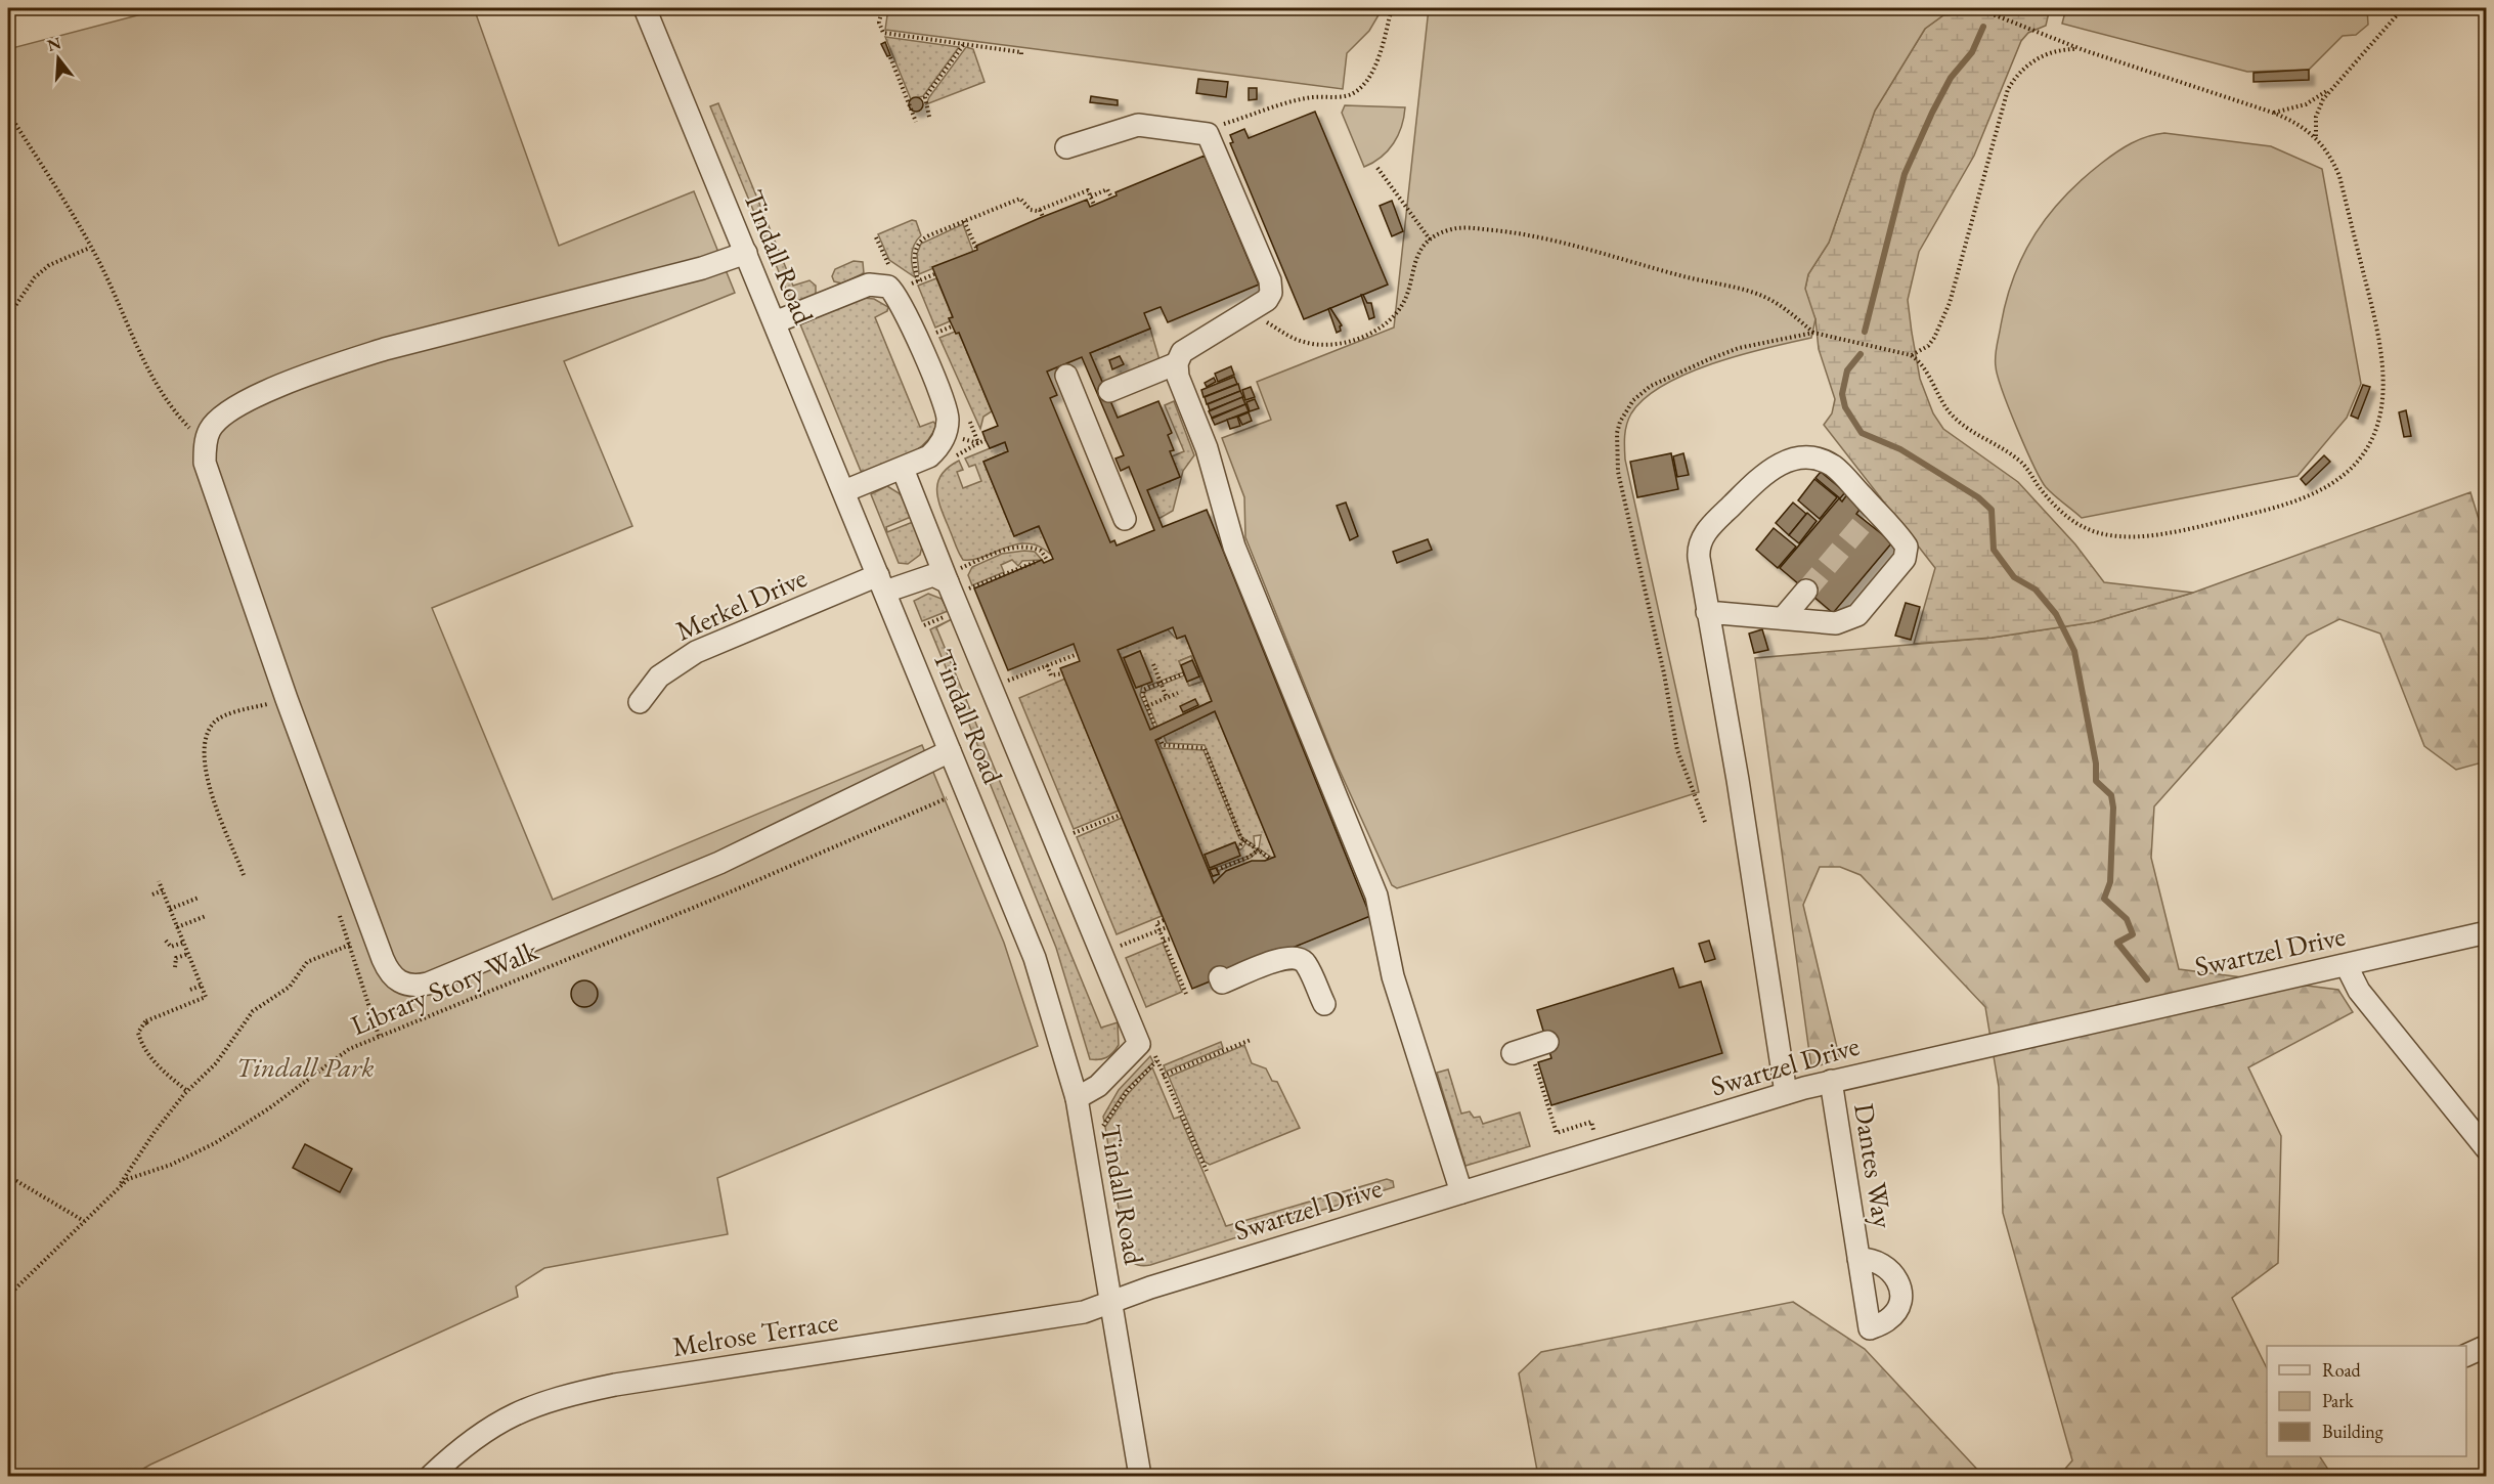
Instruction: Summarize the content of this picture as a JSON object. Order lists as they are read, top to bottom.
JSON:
{
  "streets": {
    "street": [
      "Tindall Road",
      "Merkel Drive",
      "Swartzel Drive",
      "Dantes Way",
      "Melrose Terrace"
    ],
    "path": ["Library Story Walk"]
  },
  "crossings": [
    ["Tindall Road", "Merkel Drive"],
    ["Tindall Road", "Swartzel Drive"],
    ["Tindall Road", "Melrose Terrace"],
    ["Swartzel Drive", "Dantes Way"],
    ["Swartzel Drive", "Melrose Terrace"]
  ],
  "parks": ["Tindall Park"],
  "legend": ["Road", "Park", "Building"],
  "north": "top"
}
